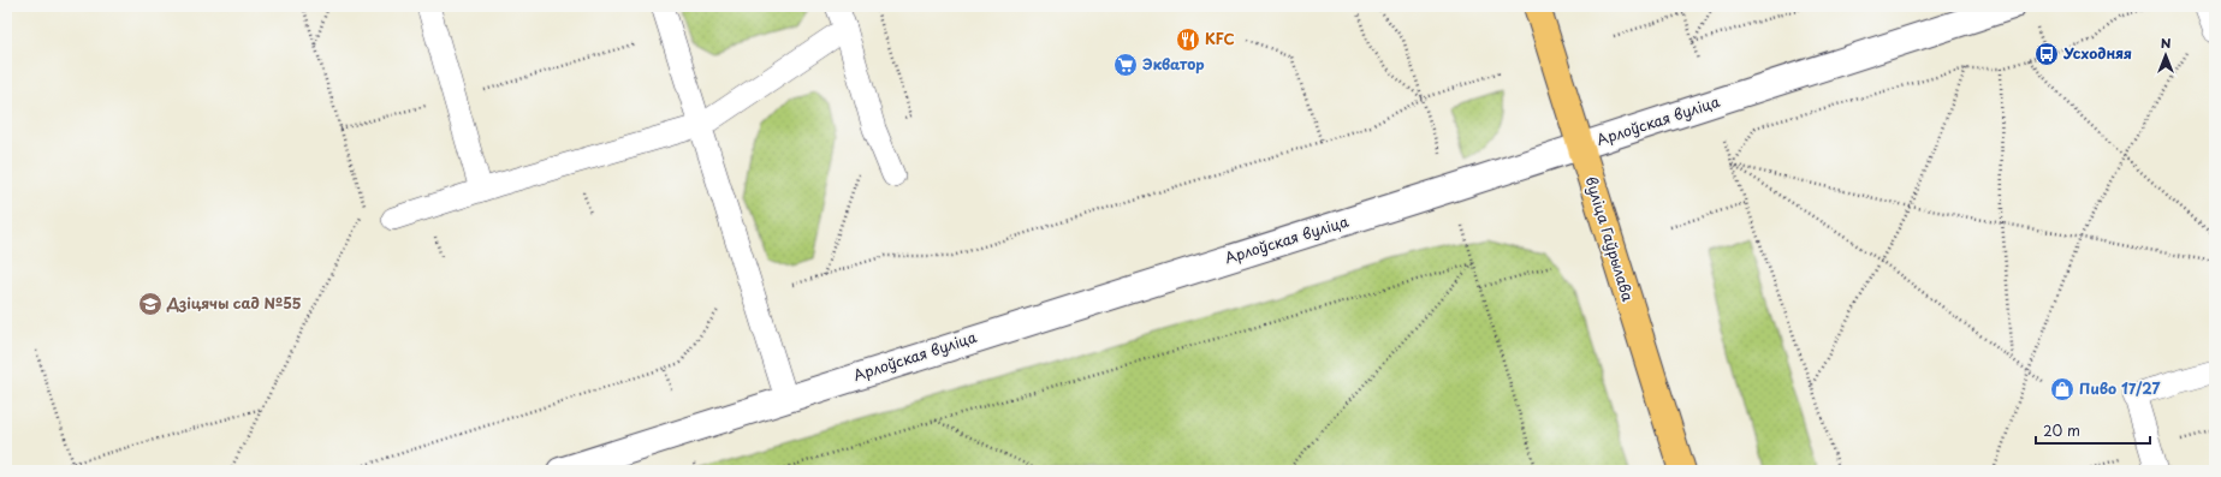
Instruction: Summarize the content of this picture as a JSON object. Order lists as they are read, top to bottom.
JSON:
{
  "streets": {
    "main road": ["вуліца Гаўрылава"],
    "street": ["Арлоўская вуліца"]
  },
  "crossings": [
    ["Арлоўская вуліца", "вуліца Гаўрылава"]
  ],
  "places": {
    "restaurant": ["KFC"],
    "bus stop": ["Усходняя"],
    "supermarket": ["Экватор"],
    "school or university": ["Дзіцячы сад №55"],
    "shop": ["Пиво 17/27"]
  },
  "scale_bar": "20 m",
  "north": "top"
}
